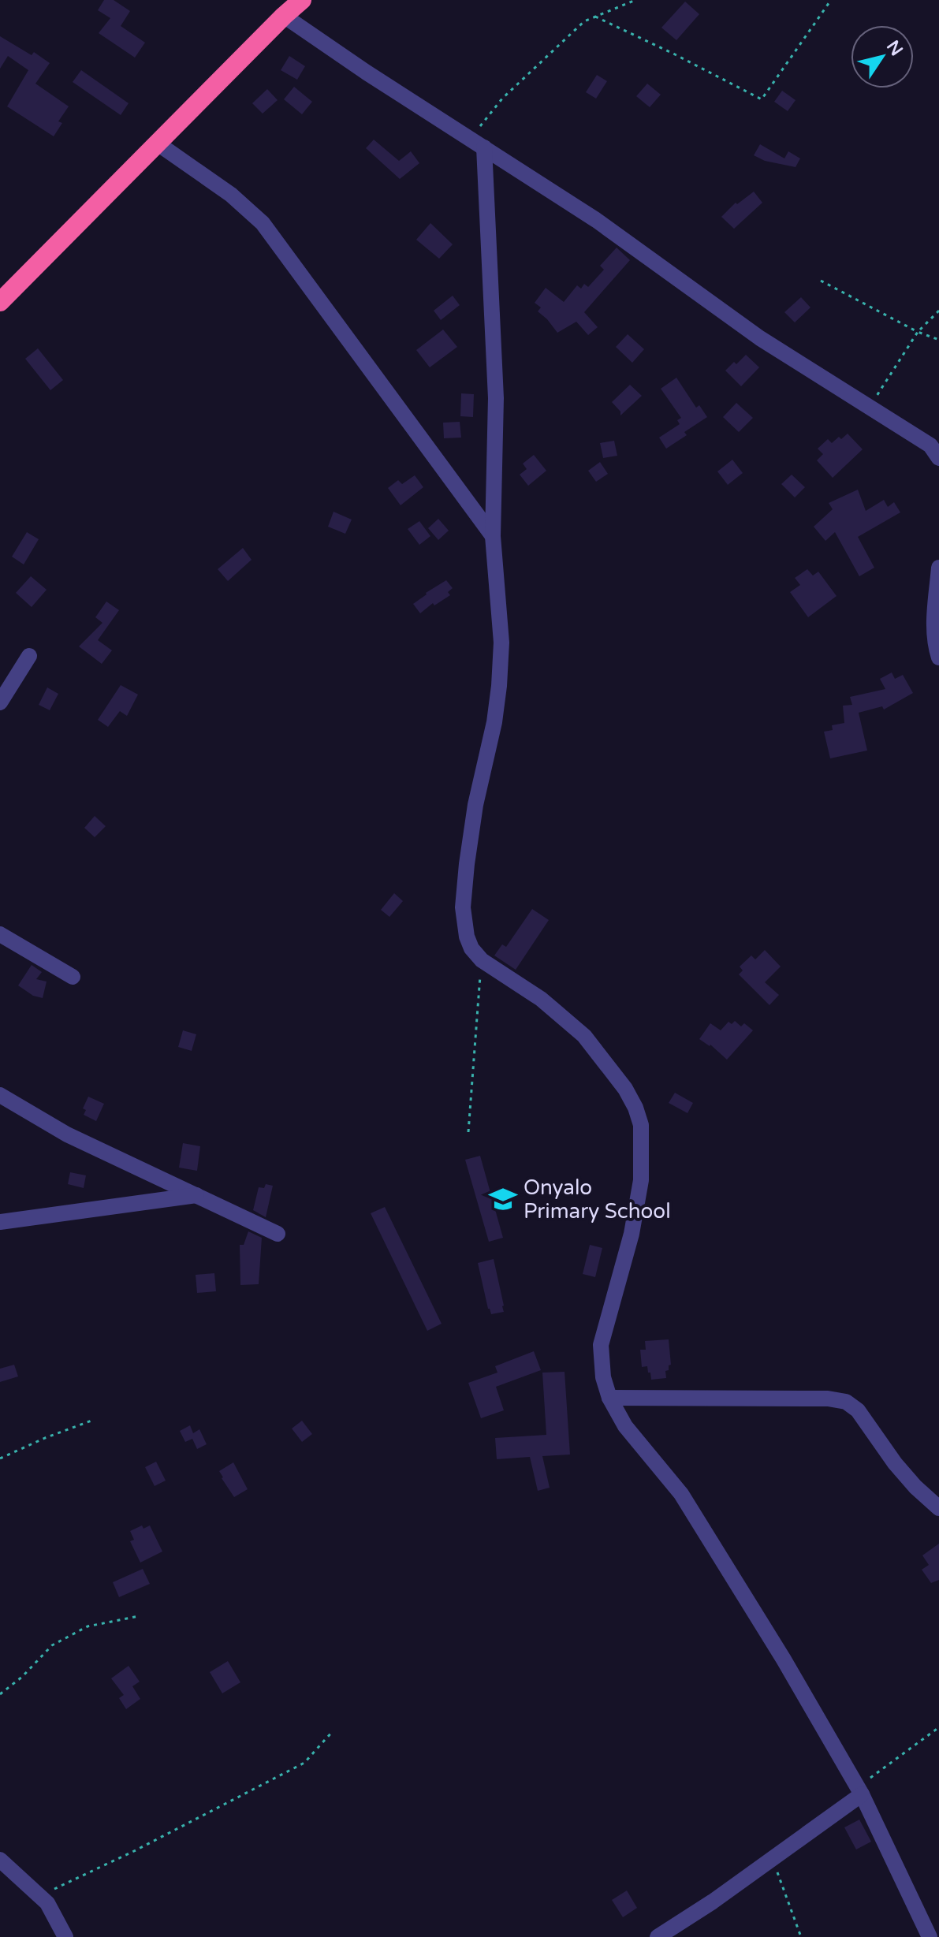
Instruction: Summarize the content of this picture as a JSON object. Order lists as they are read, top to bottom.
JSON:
{
  "places": {
    "school or university": ["Onyalo Primary School"]
  },
  "north": "top right"
}
